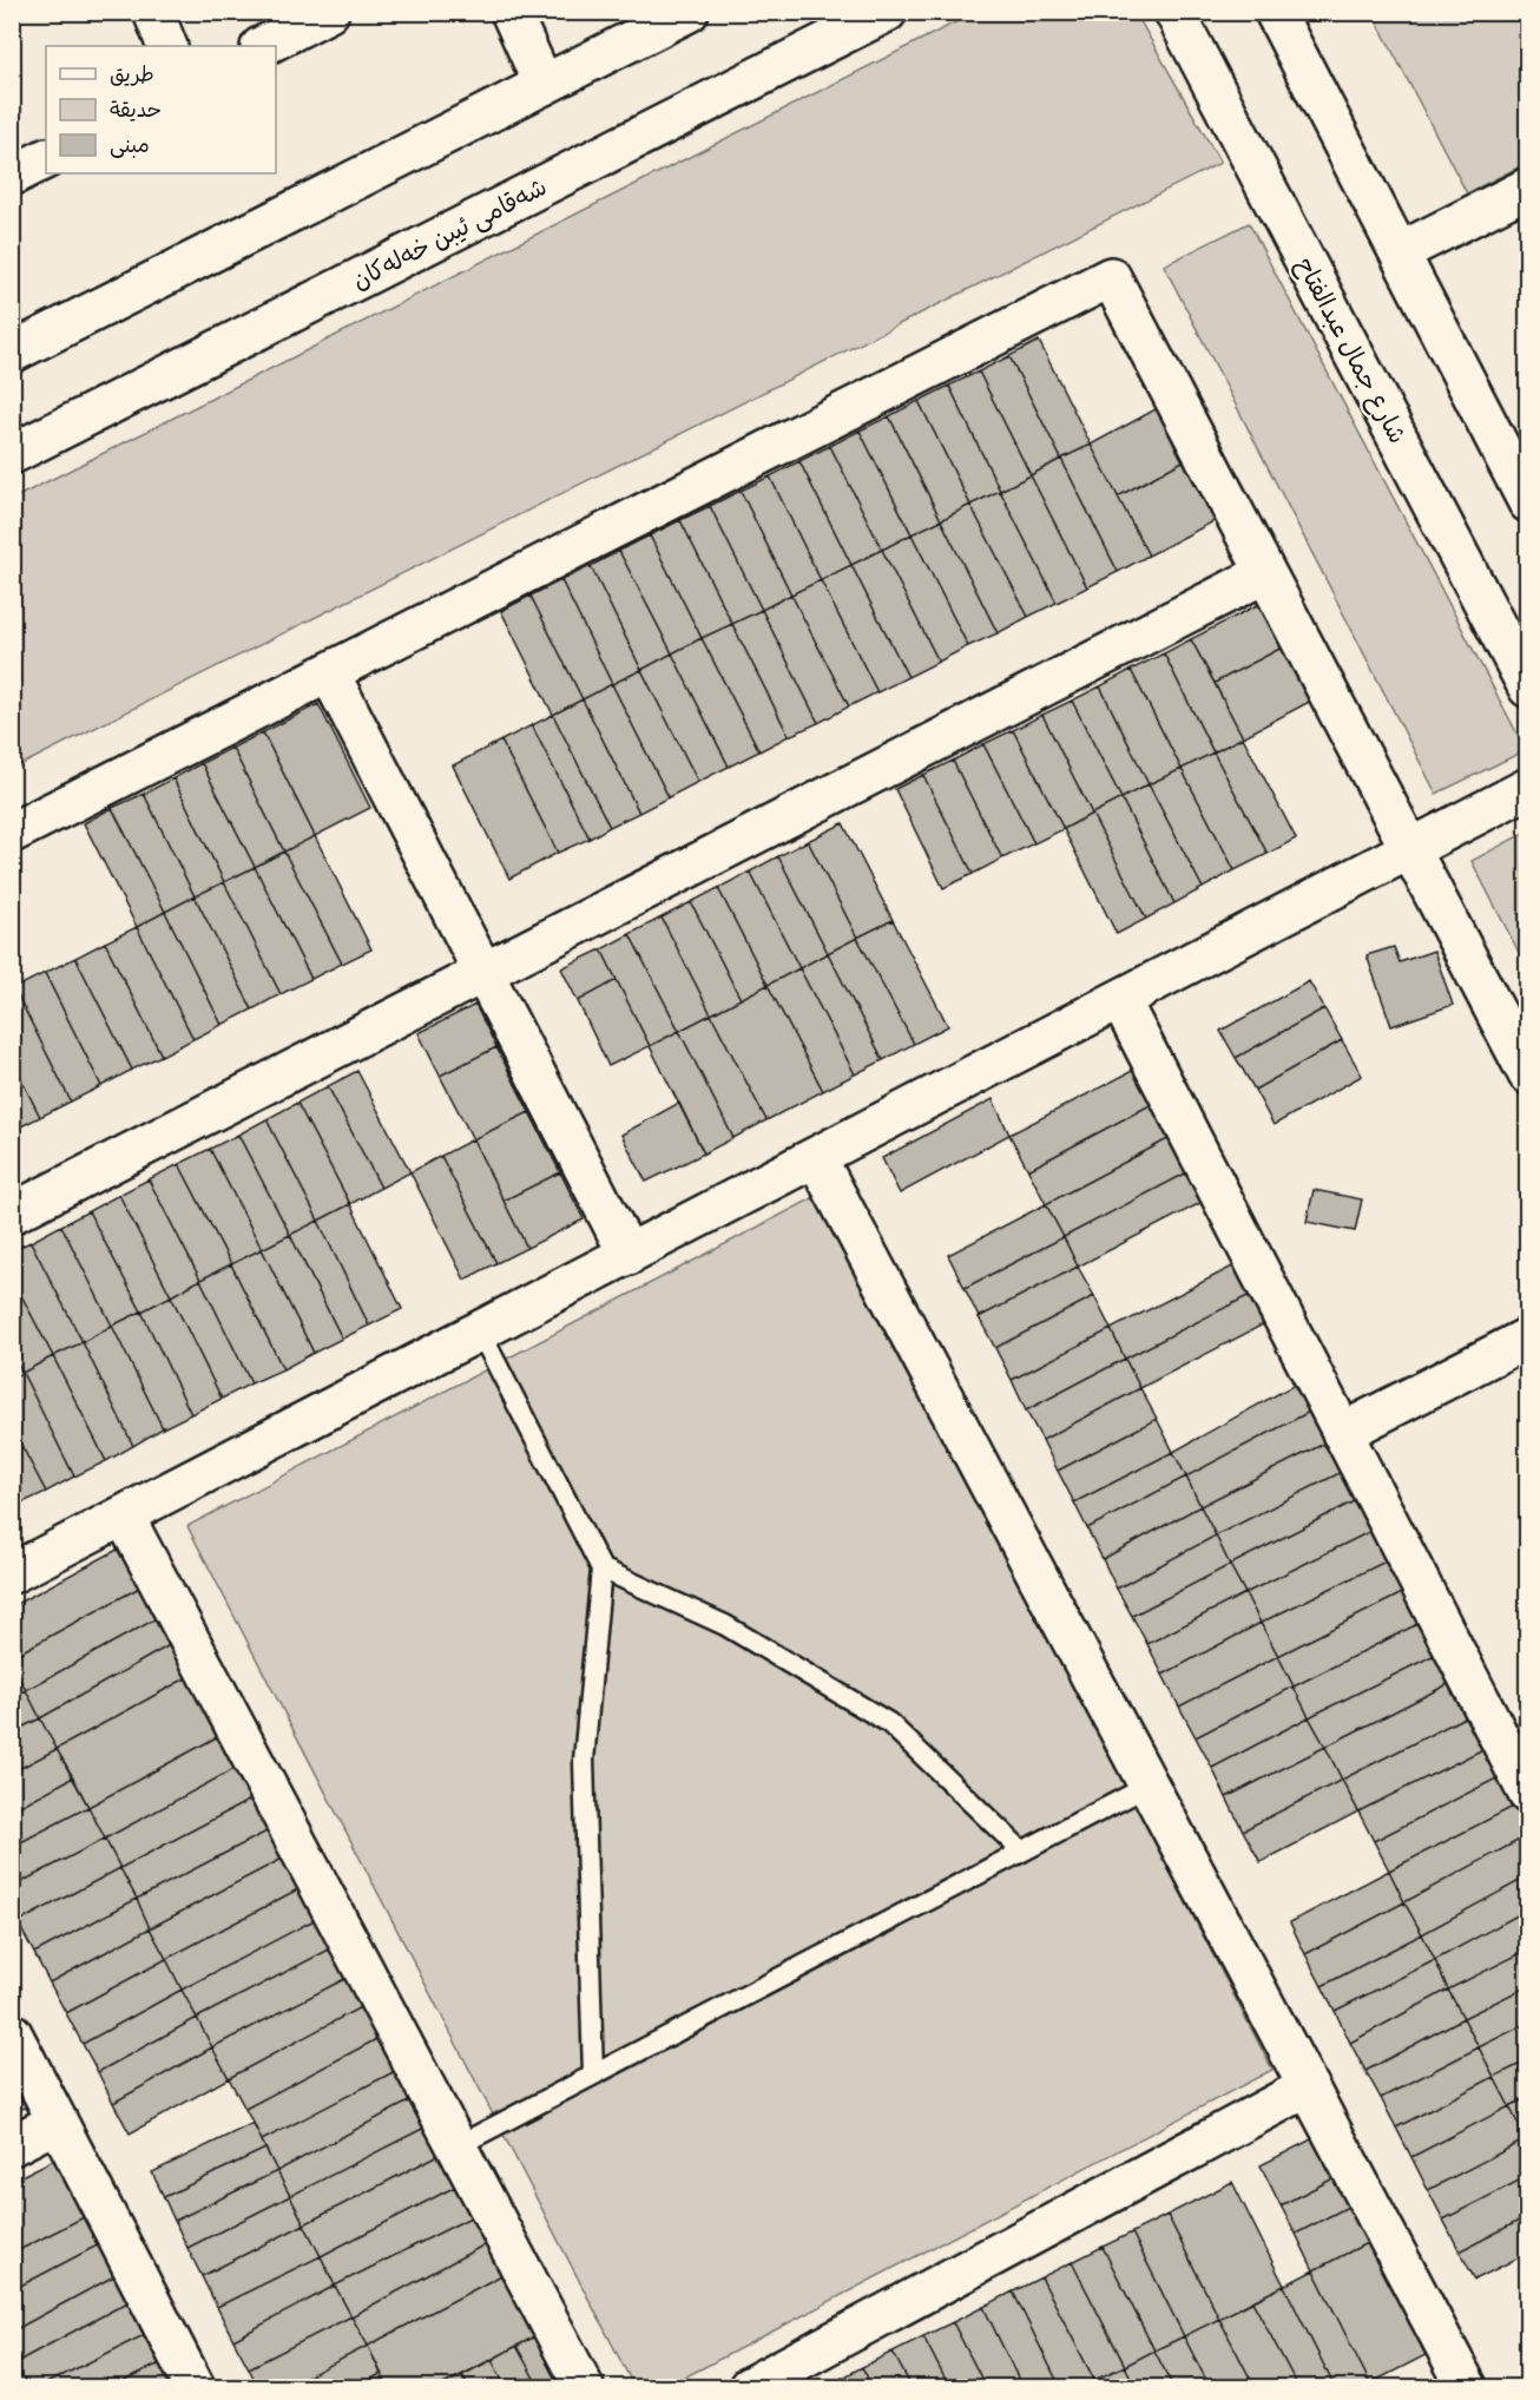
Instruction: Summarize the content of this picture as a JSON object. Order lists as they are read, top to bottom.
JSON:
{
  "streets": {
    "street": ["شەقامی ئیبن خەلەکان", "شارع جمال عبدالفتاح"]
  },
  "legend": ["طريق", "حديقة", "مبنى"]
}
